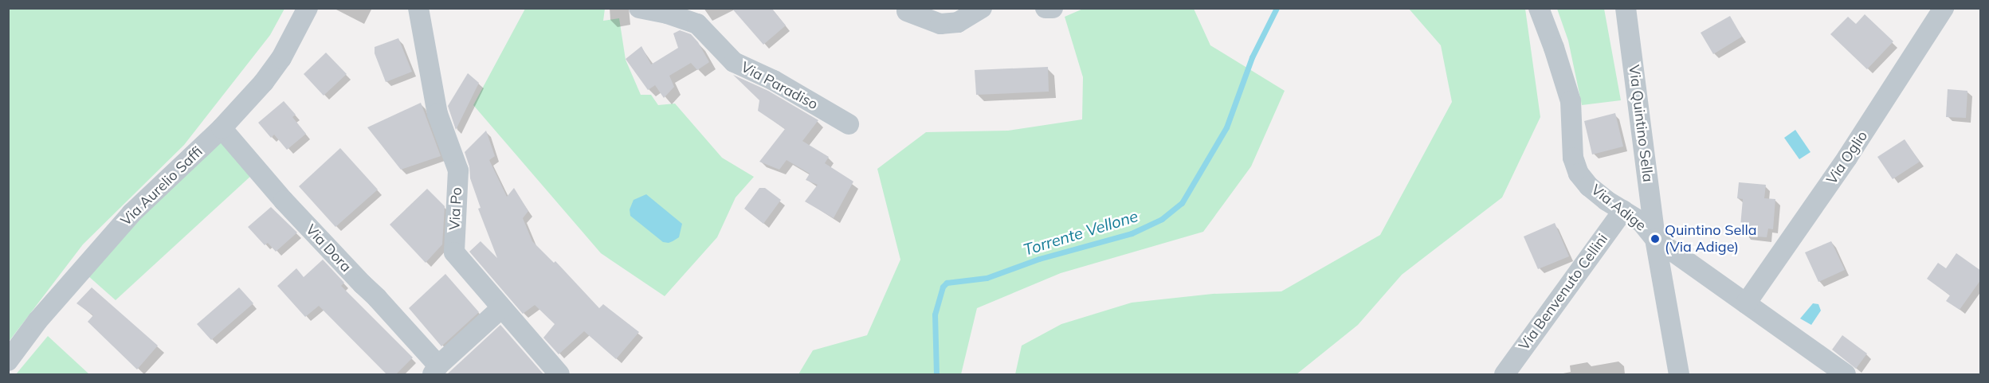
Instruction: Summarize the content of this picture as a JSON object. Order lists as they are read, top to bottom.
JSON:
{
  "streets": {
    "street": [
      "Via Paradiso",
      "Via Quintino Sella",
      "Via Oglio",
      "Via Aurelio Saffi",
      "Via Adige",
      "Via Po",
      "Via Dora",
      "Via Benvenuto Cellini"
    ]
  },
  "crossings": [
    ["Via Quintino Sella", "Via Adige"],
    ["Via Oglio", "Via Adige"],
    ["Via Aurelio Saffi", "Via Dora"],
    ["Via Adige", "Via Benvenuto Cellini"]
  ],
  "water": ["Torrente Vellone"],
  "places": ["Quintino Sella (Via Adige)"]
}
